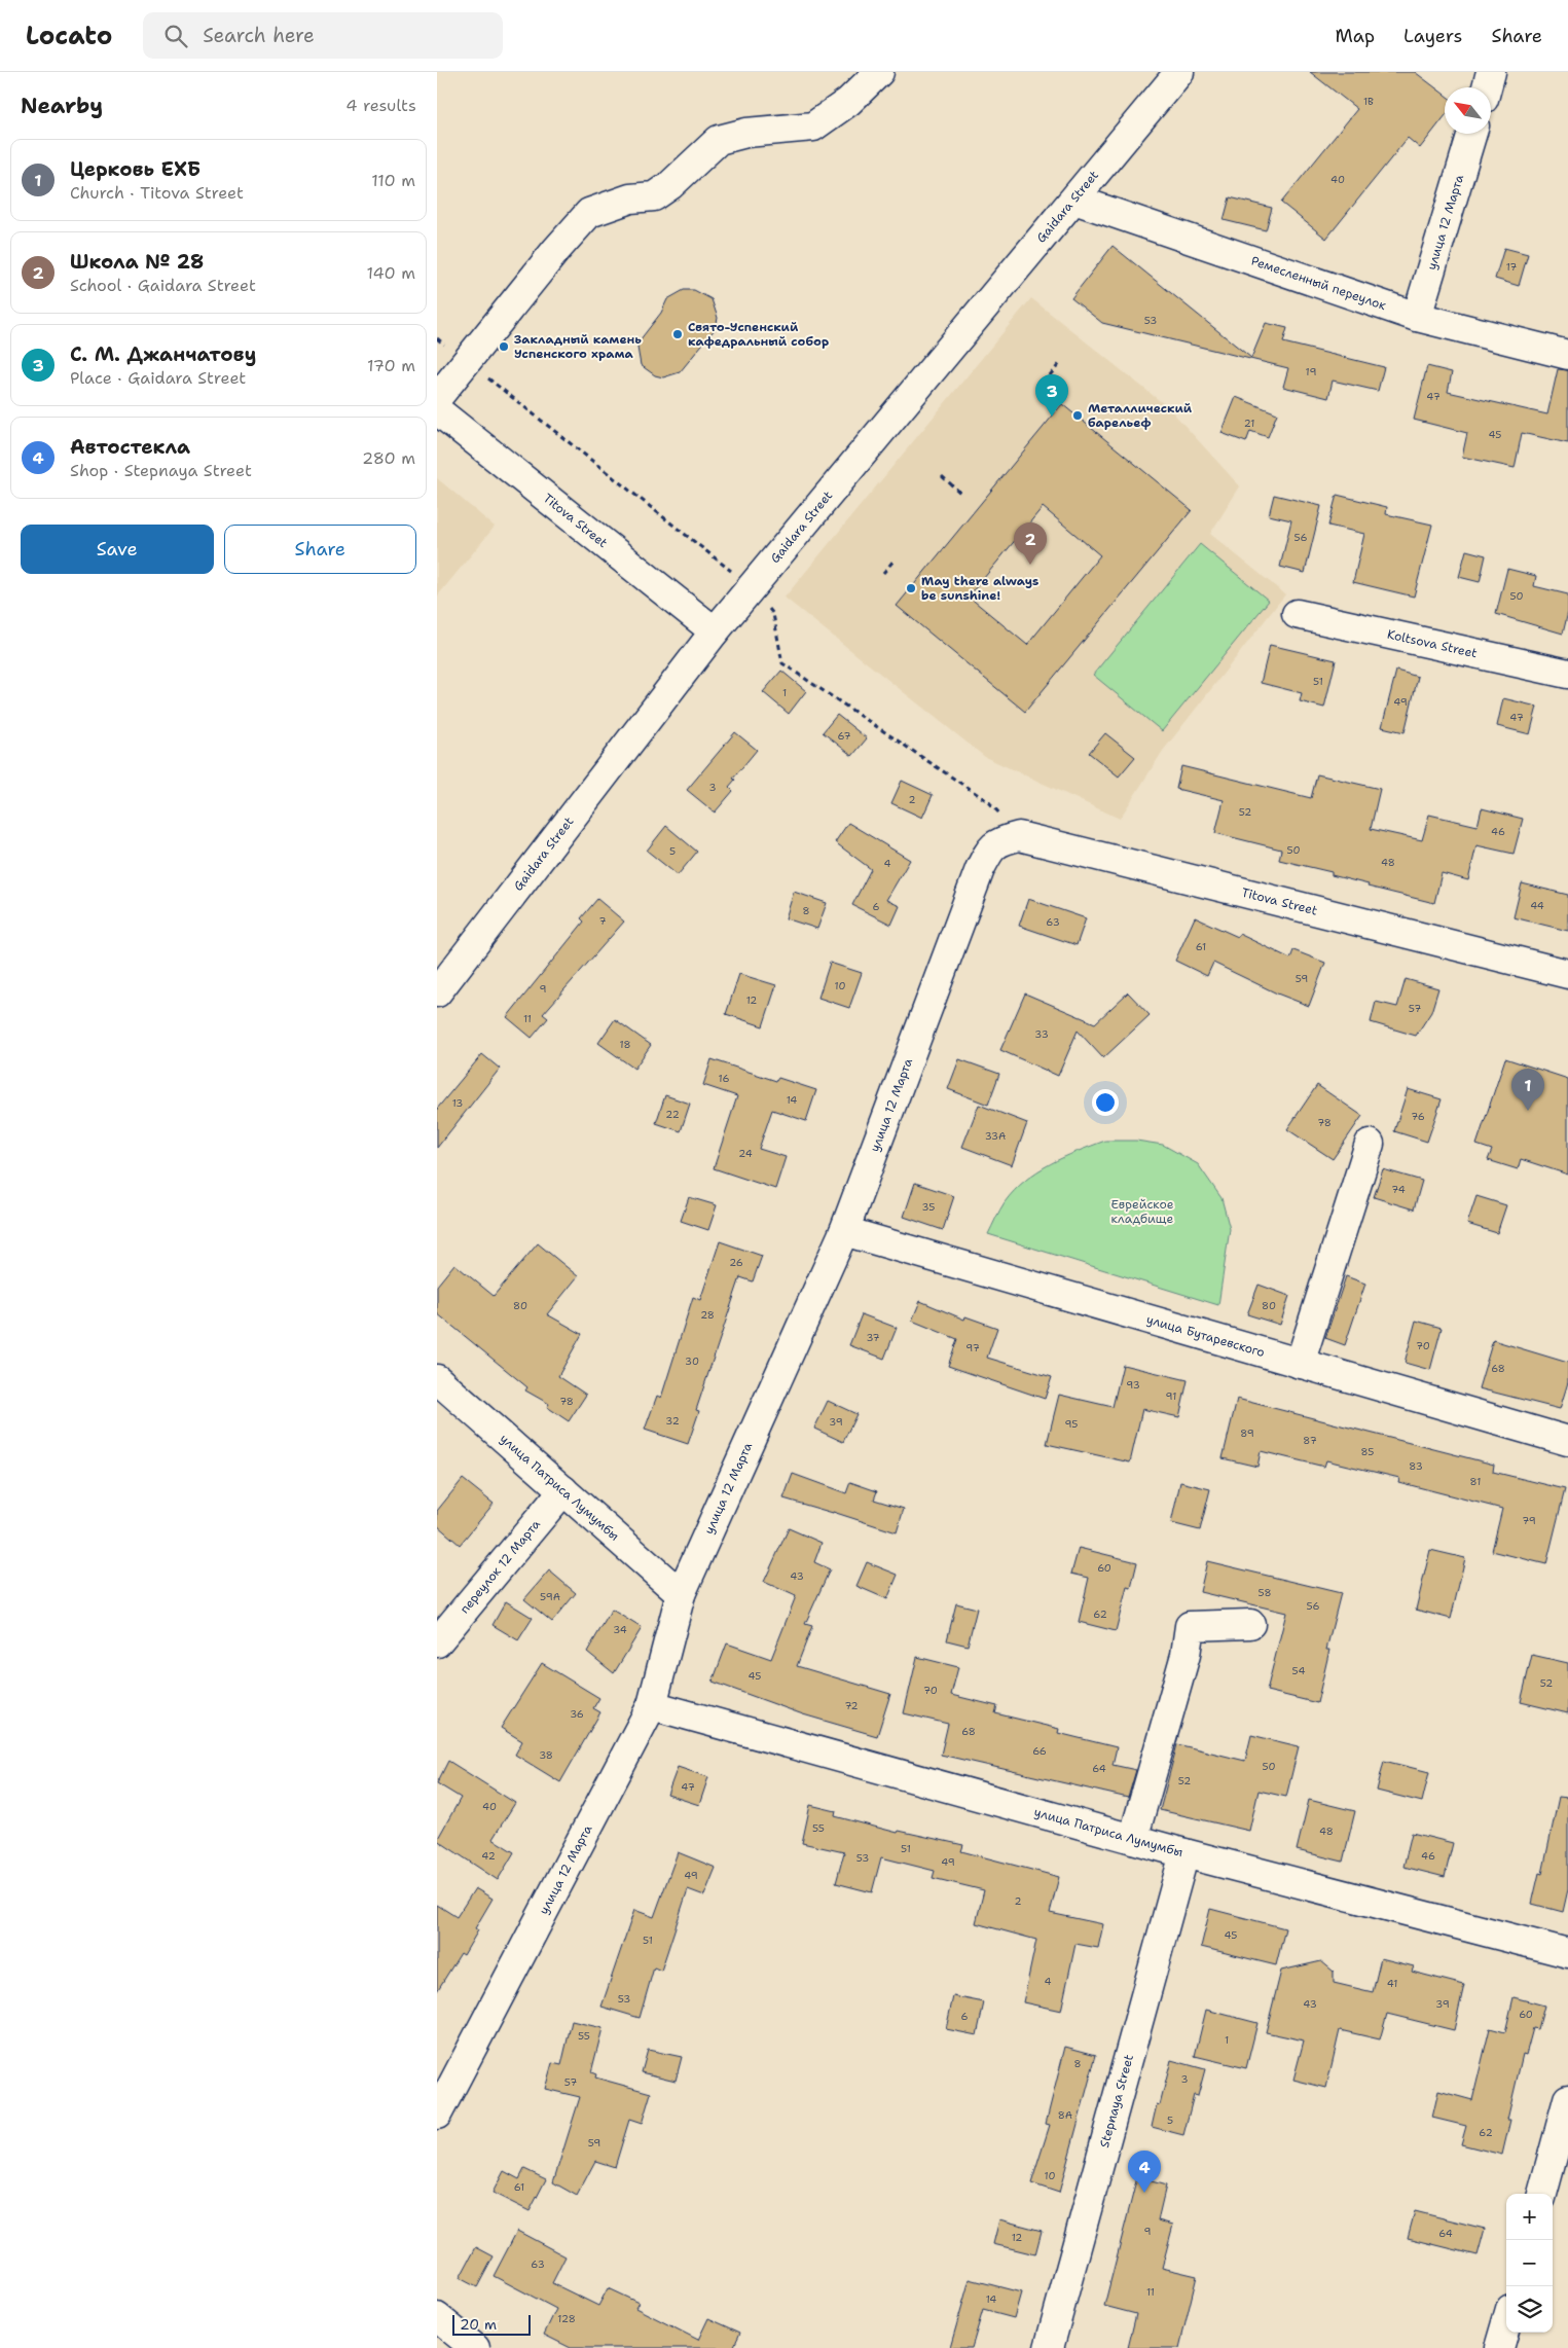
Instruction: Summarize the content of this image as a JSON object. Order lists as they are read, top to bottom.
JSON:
{
  "streets": {
    "street": [
      "Gaidara Street",
      "улица 12 Марта",
      "Ремесленный переулок",
      "Titova Street",
      "Koltsova Street",
      "улица Бутаревского",
      "улица Патриса Лумумбы",
      "переулок 12 Марта",
      "Stepnaya Street"
    ]
  },
  "crossings": [
    ["Gaidara Street", "Ремесленный переулок"],
    ["Gaidara Street", "Titova Street"],
    ["улица 12 Марта", "Ремесленный переулок"],
    ["улица 12 Марта", "Titova Street"],
    ["улица 12 Марта", "улица Бутаревского"],
    ["улица 12 Марта", "улица Патриса Лумумбы"],
    ["улица Патриса Лумумбы", "переулок 12 Марта"],
    ["улица Патриса Лумумбы", "Stepnaya Street"]
  ],
  "parks": ["Еврейское кладбище"],
  "places": [
    "Свято-Успенский кафедральный собор",
    "Закладный камень Успенского храма",
    "Металлический барельеф",
    "May there always be sunshine!"
  ],
  "house_numbers": [
    "1В",
    "40",
    "17",
    "53",
    "19",
    "47",
    "21",
    "45",
    "56",
    "50",
    "51",
    "1",
    "49",
    "47",
    "67",
    "3",
    "2",
    "52",
    "46",
    "50",
    "5",
    "48",
    "4",
    "44",
    "6",
    "8",
    "7",
    "63",
    "61",
    "59",
    "10",
    "9",
    "12",
    "57",
    "11",
    "33",
    "18",
    "16",
    "14",
    "13",
    "22",
    "76",
    "78",
    "33А",
    "24",
    "74",
    "35",
    "26",
    "80",
    "80",
    "28",
    "37",
    "70",
    "97",
    "30",
    "68",
    "93",
    "91",
    "78",
    "32",
    "39",
    "95",
    "89",
    "87",
    "85",
    "83",
    "81",
    "79",
    "60",
    "43",
    "58",
    "59А",
    "56",
    "62",
    "34",
    "54",
    "45",
    "52",
    "70",
    "72",
    "36",
    "68",
    "66",
    "38",
    "50",
    "64",
    "52",
    "47",
    "40",
    "55",
    "48",
    "51",
    "42",
    "46",
    "53",
    "49",
    "49",
    "2",
    "45",
    "51",
    "4",
    "41",
    "53",
    "43",
    "39",
    "60",
    "6",
    "55",
    "1",
    "8",
    "3",
    "57",
    "8А",
    "5",
    "62",
    "59",
    "10",
    "61",
    "9",
    "64",
    "12",
    "63",
    "11",
    "14",
    "128"
  ],
  "scale_bar": "20 m",
  "north": "top left",
  "page": {
    "header": "Locato",
    "search": "Search here",
    "nav": ["Map", "Layers", "Share"],
    "heading": ["Nearby", "4 results"],
    "list": [
      {
        "mark": "1",
        "name": "Церковь ЕХБ",
        "note": "Church · Titova Street",
        "value": "110 m"
      },
      {
        "mark": "2",
        "name": "Школа № 28",
        "note": "School · Gaidara Street",
        "value": "140 m"
      },
      {
        "mark": "3",
        "name": "С. М. Джанчатову",
        "note": "Place · Gaidara Street",
        "value": "170 m"
      },
      {
        "mark": "4",
        "name": "Автостекла",
        "note": "Shop · Stepnaya Street",
        "value": "280 m"
      }
    ],
    "pins": [
      "3",
      "2",
      "1",
      "4"
    ],
    "buttons": ["Save", "Share"],
    "map_buttons": ["+", "−"],
    "scale": "20 m"
  }
}
